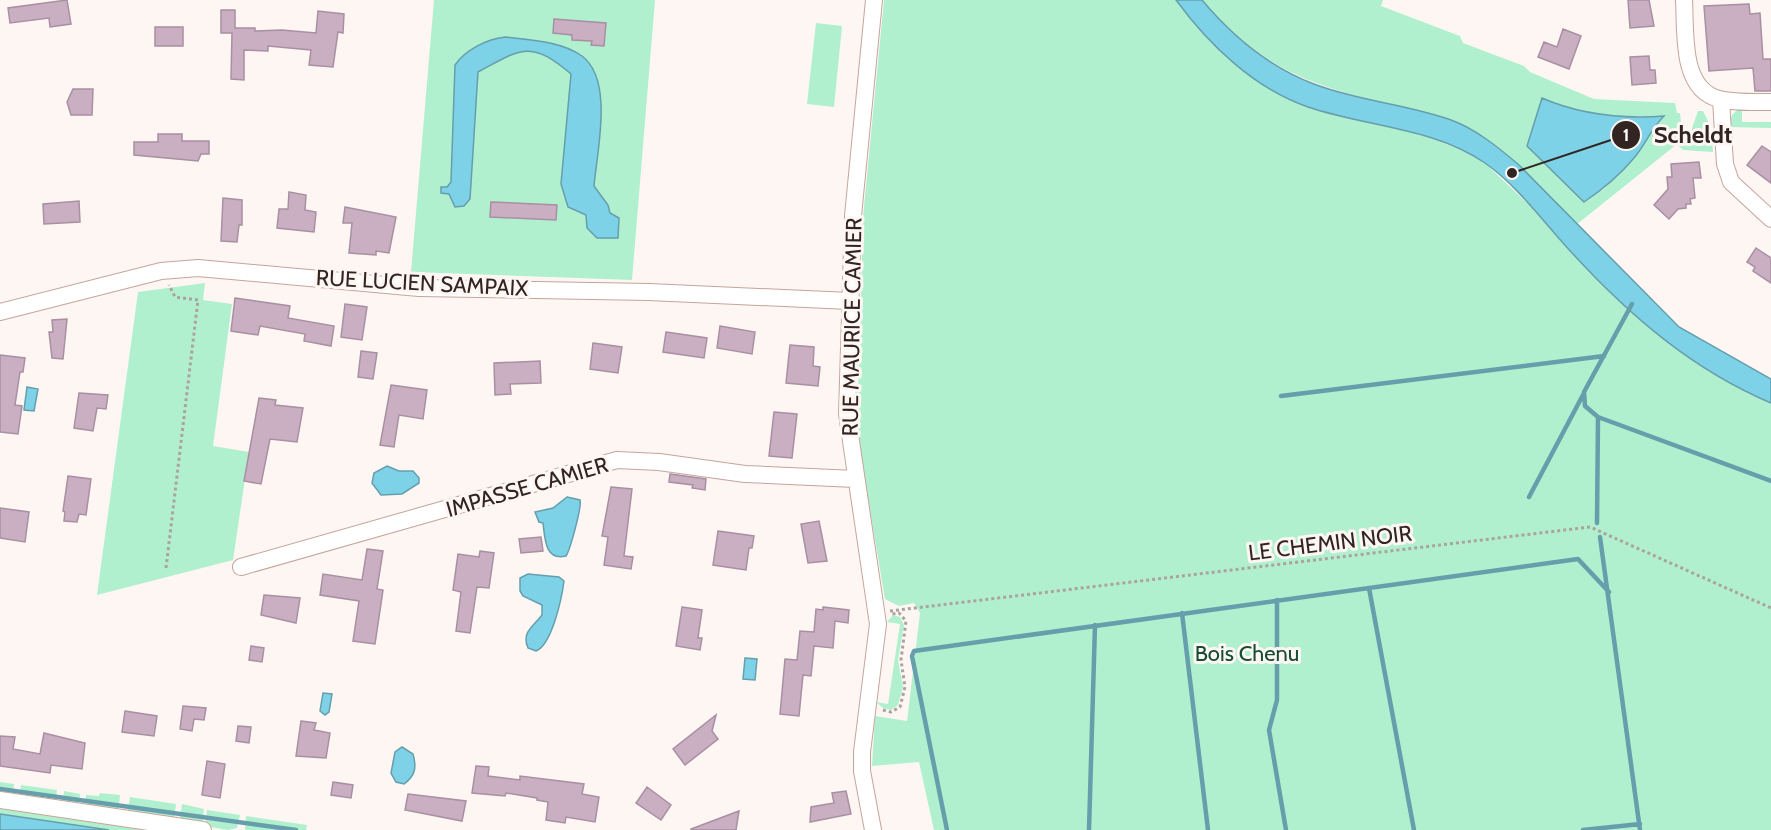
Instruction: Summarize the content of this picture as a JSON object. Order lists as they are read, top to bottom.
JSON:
{
  "streets": {
    "street": ["RUE LUCIEN SAMPAIX", "RUE MAURICE CAMIER", "IMPASSE CAMIER"],
    "path": ["LE CHEMIN NOIR"]
  },
  "crossings": [
    ["RUE LUCIEN SAMPAIX", "RUE MAURICE CAMIER"],
    ["RUE MAURICE CAMIER", "IMPASSE CAMIER"],
    ["RUE MAURICE CAMIER", "LE CHEMIN NOIR"]
  ],
  "parks": ["Bois Chenu"],
  "places": ["Scheldt"]
}
